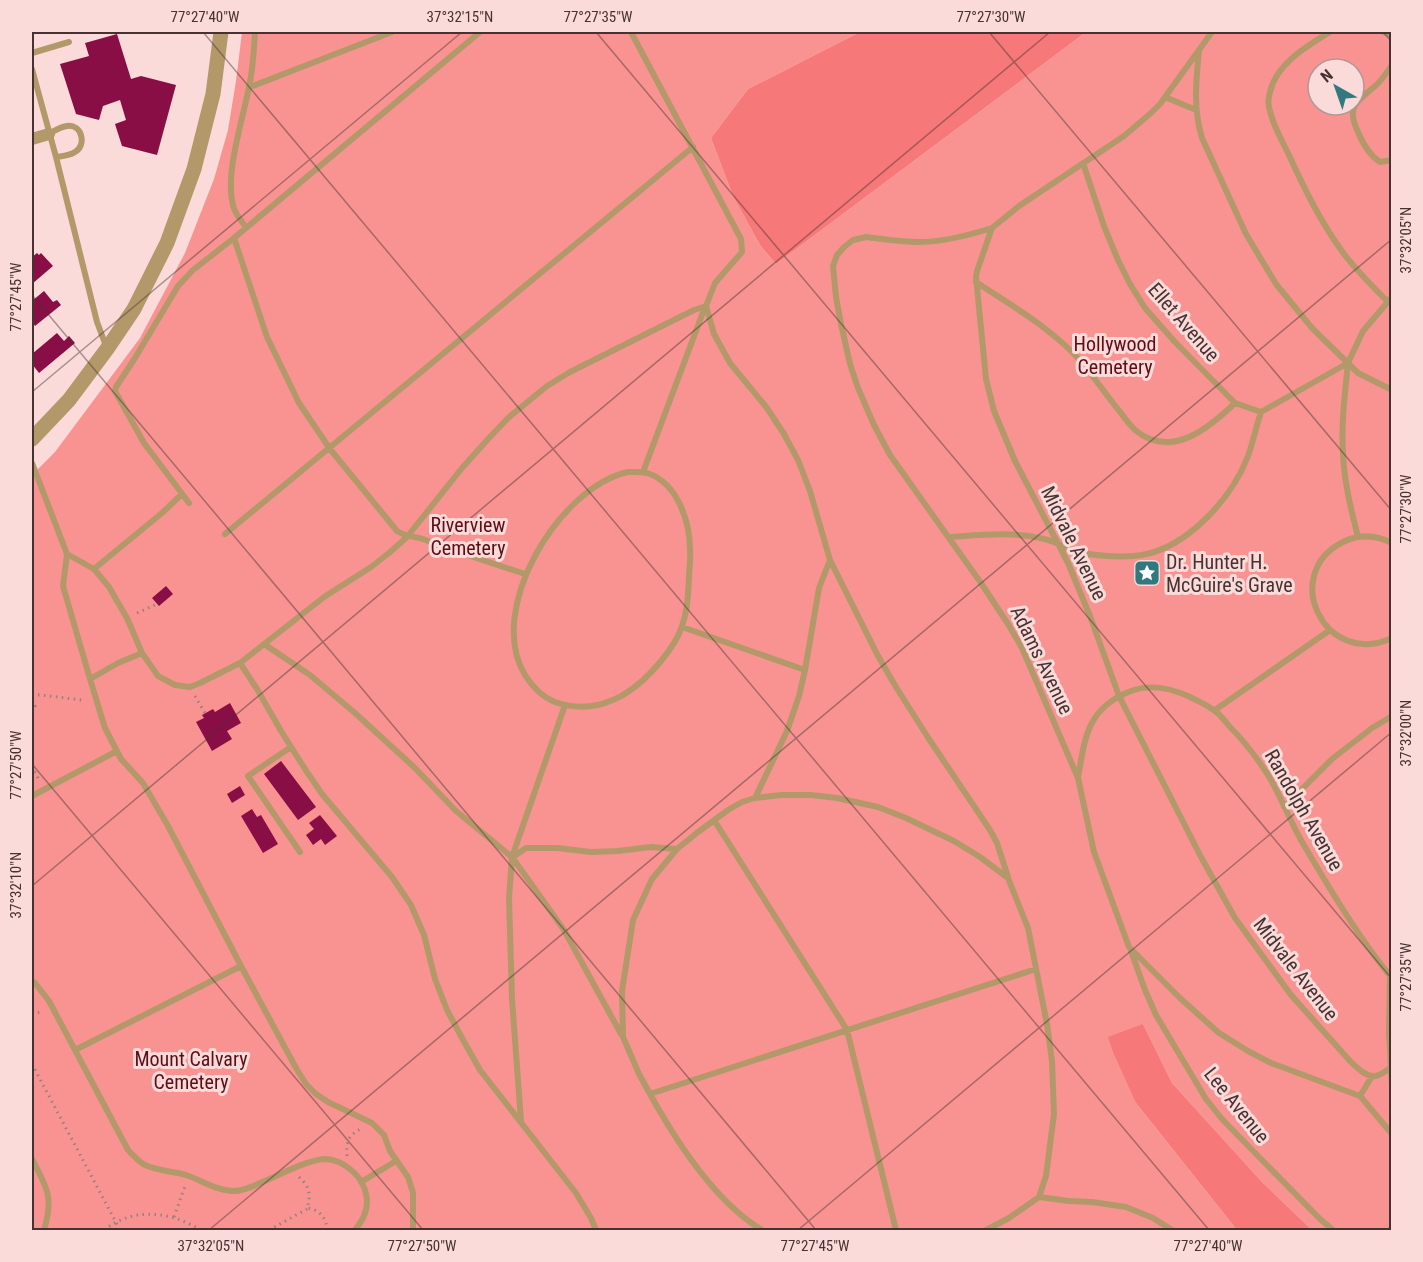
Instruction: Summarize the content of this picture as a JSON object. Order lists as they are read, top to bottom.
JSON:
{
  "streets": {
    "lane": [
      "Ellet Avenue",
      "Midvale Avenue",
      "Adams Avenue",
      "Randolph Avenue",
      "Lee Avenue"
    ]
  },
  "crossings": [
    ["Midvale Avenue", "Adams Avenue"],
    ["Midvale Avenue", "Randolph Avenue"],
    ["Adams Avenue", "Randolph Avenue"],
    ["Adams Avenue", "Lee Avenue"]
  ],
  "parks": ["Hollywood Cemetery", "Riverview Cemetery", "Mount Calvary Cemetery"],
  "places": {
    "place": ["Dr. Hunter H. McGuire's Grave"]
  },
  "north": "top left",
  "coordinates": [
    "77°27'40\"W",
    "37°32'15\"N",
    "77°27'35\"W",
    "77°27'30\"W",
    "37°32'05\"N",
    "77°27'45\"W",
    "37°32'00\"N",
    "77°27'50\"W",
    "37°32'10\"N"
  ]
}
